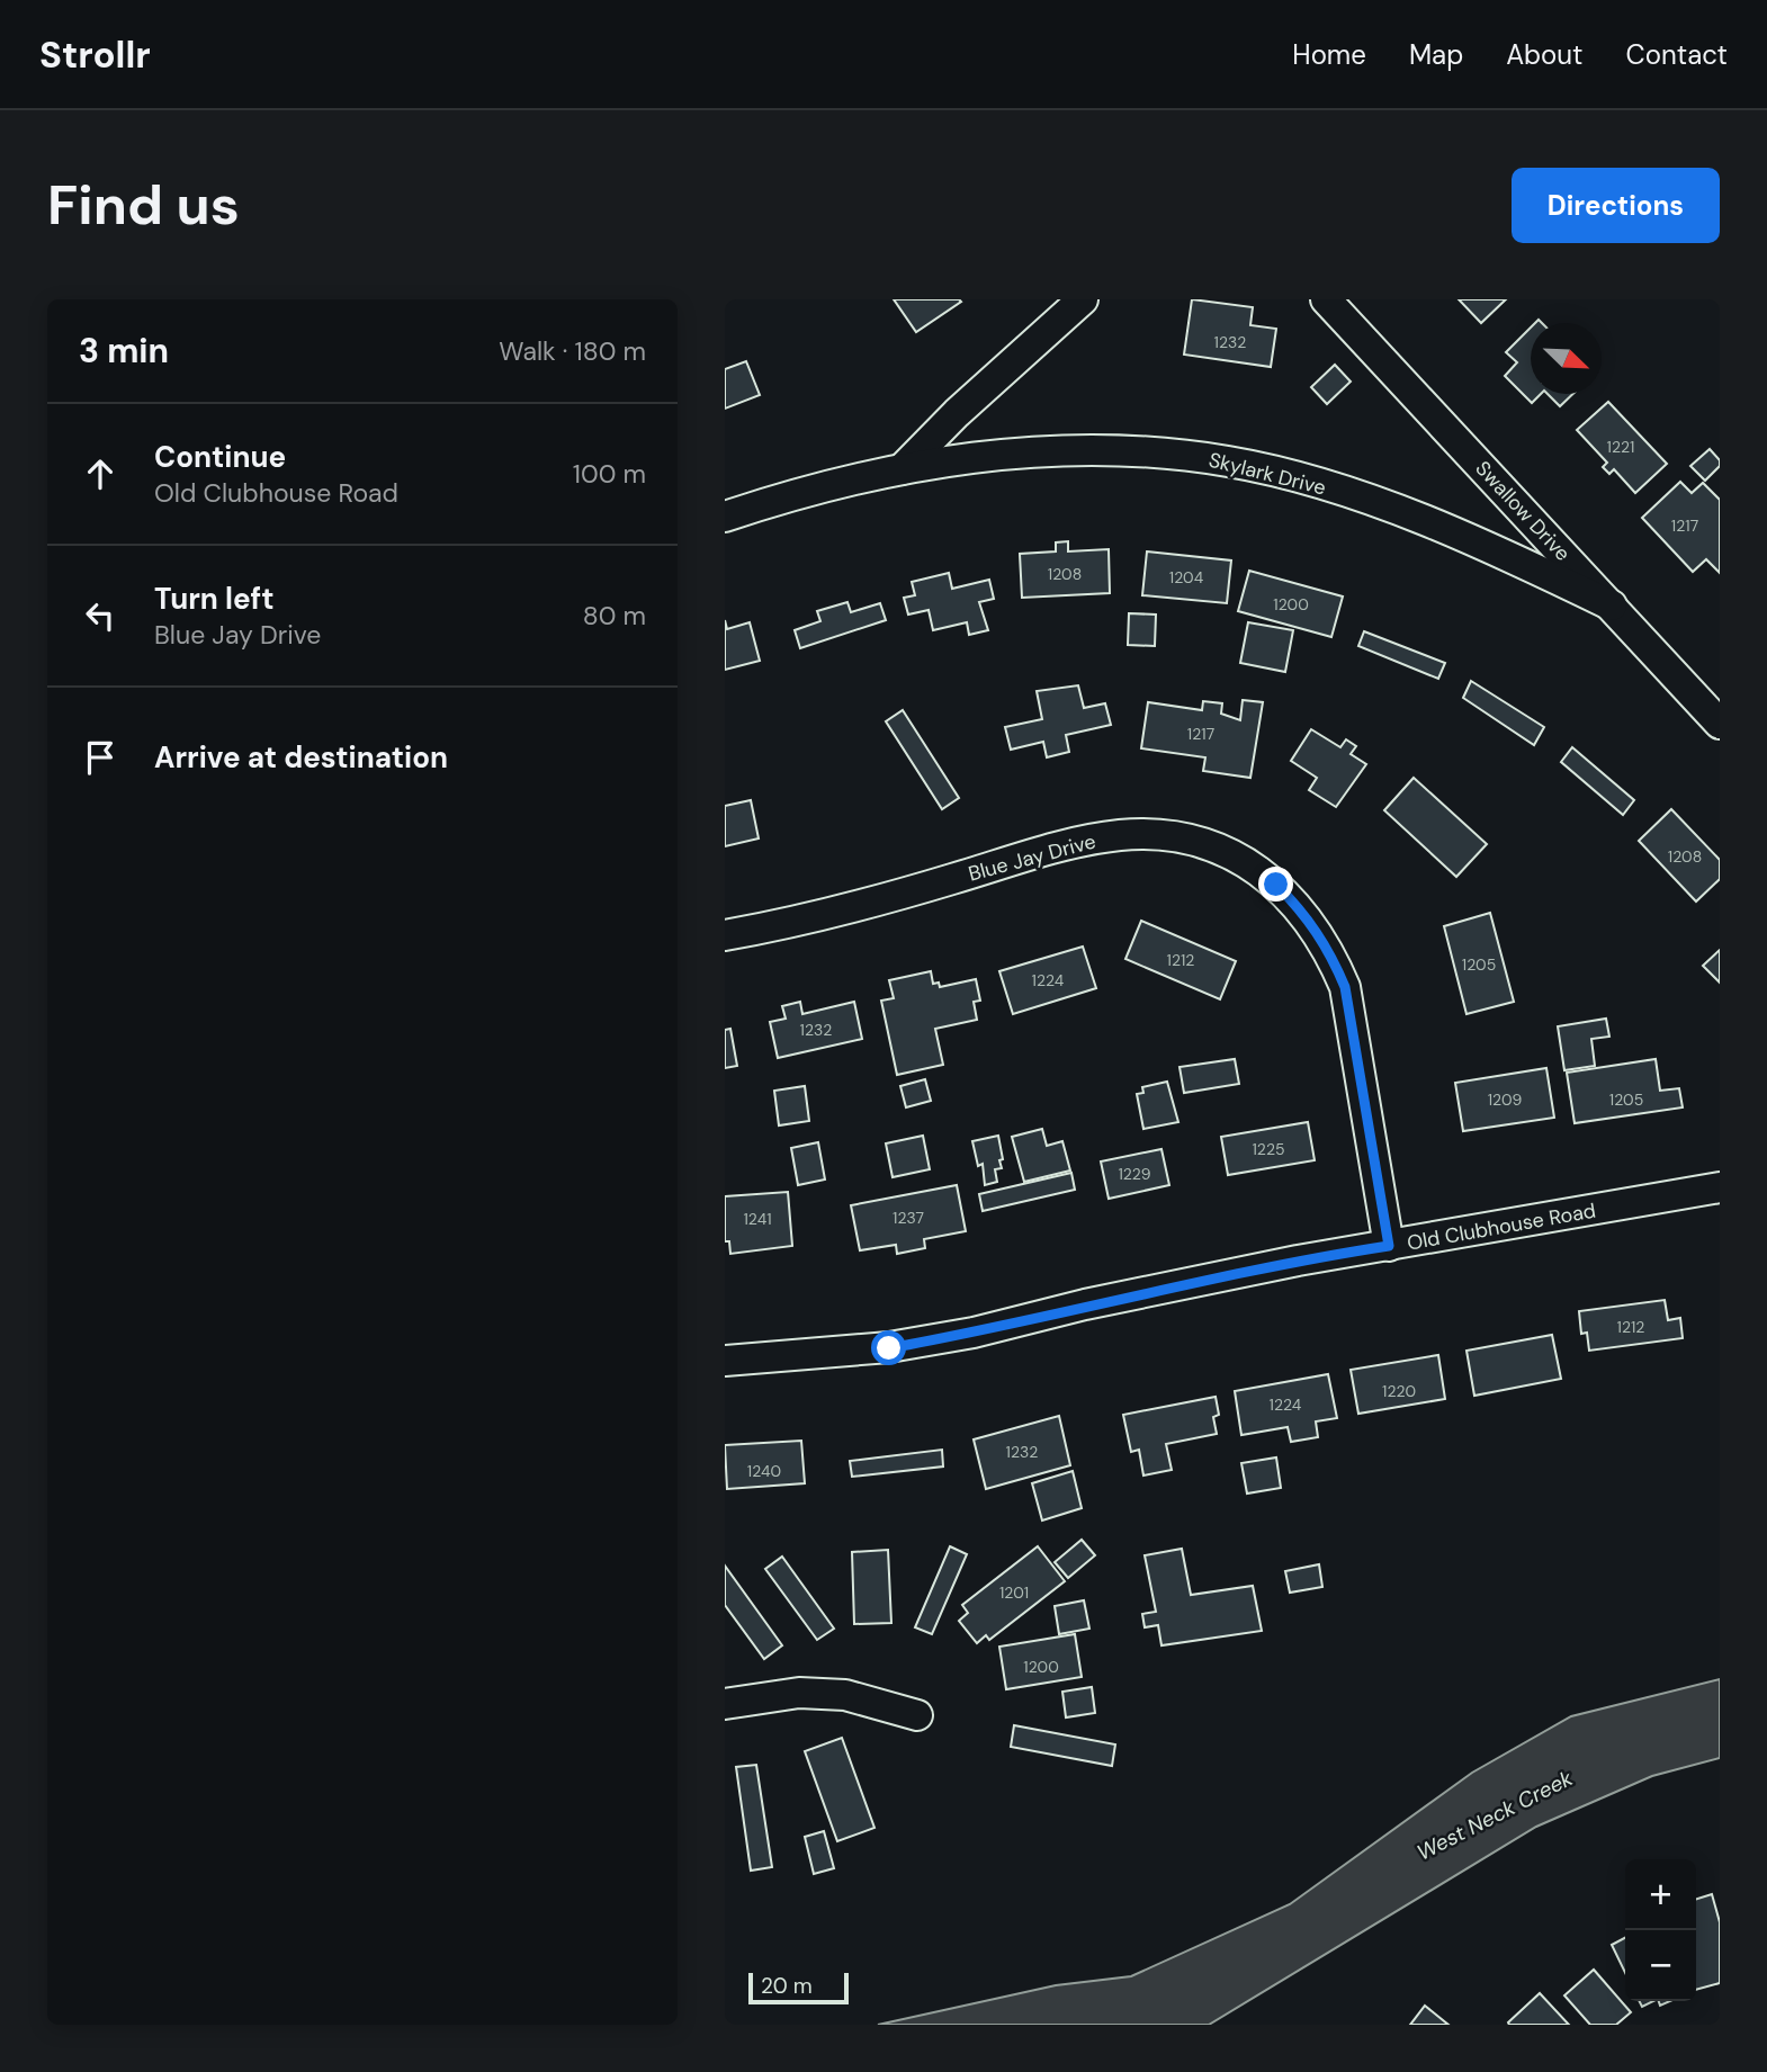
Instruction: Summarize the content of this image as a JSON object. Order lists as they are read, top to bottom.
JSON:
{
  "streets": {
    "street": [
      "Skylark Drive",
      "Swallow Drive",
      "Blue Jay Drive",
      "Old Clubhouse Road"
    ]
  },
  "crossings": [
    ["Skylark Drive", "Swallow Drive"],
    ["Blue Jay Drive", "Old Clubhouse Road"]
  ],
  "water": ["West Neck Creek"],
  "house_numbers": [
    "1232",
    "1221",
    "1217",
    "1208",
    "1204",
    "1200",
    "1217",
    "1208",
    "1212",
    "1205",
    "1224",
    "1232",
    "1209",
    "1205",
    "1225",
    "1229",
    "1237",
    "1241",
    "1212",
    "1220",
    "1224",
    "1232",
    "1240",
    "1201",
    "1200"
  ],
  "scale_bar": "20 m",
  "north": "bottom right",
  "page": {
    "header": "Strollr",
    "nav": [
      "Home",
      "Map",
      "About",
      "Contact"
    ],
    "buttons": "Directions",
    "title": "Find us",
    "heading": ["3 min", "Walk · 180 m"],
    "list": [
      ["Continue", "Old Clubhouse Road", "100 m"],
      ["Turn left", "Blue Jay Drive", "80 m"],
      "Arrive at destination"
    ],
    "map_buttons": ["+", "−"],
    "scale": "20 m"
  }
}
